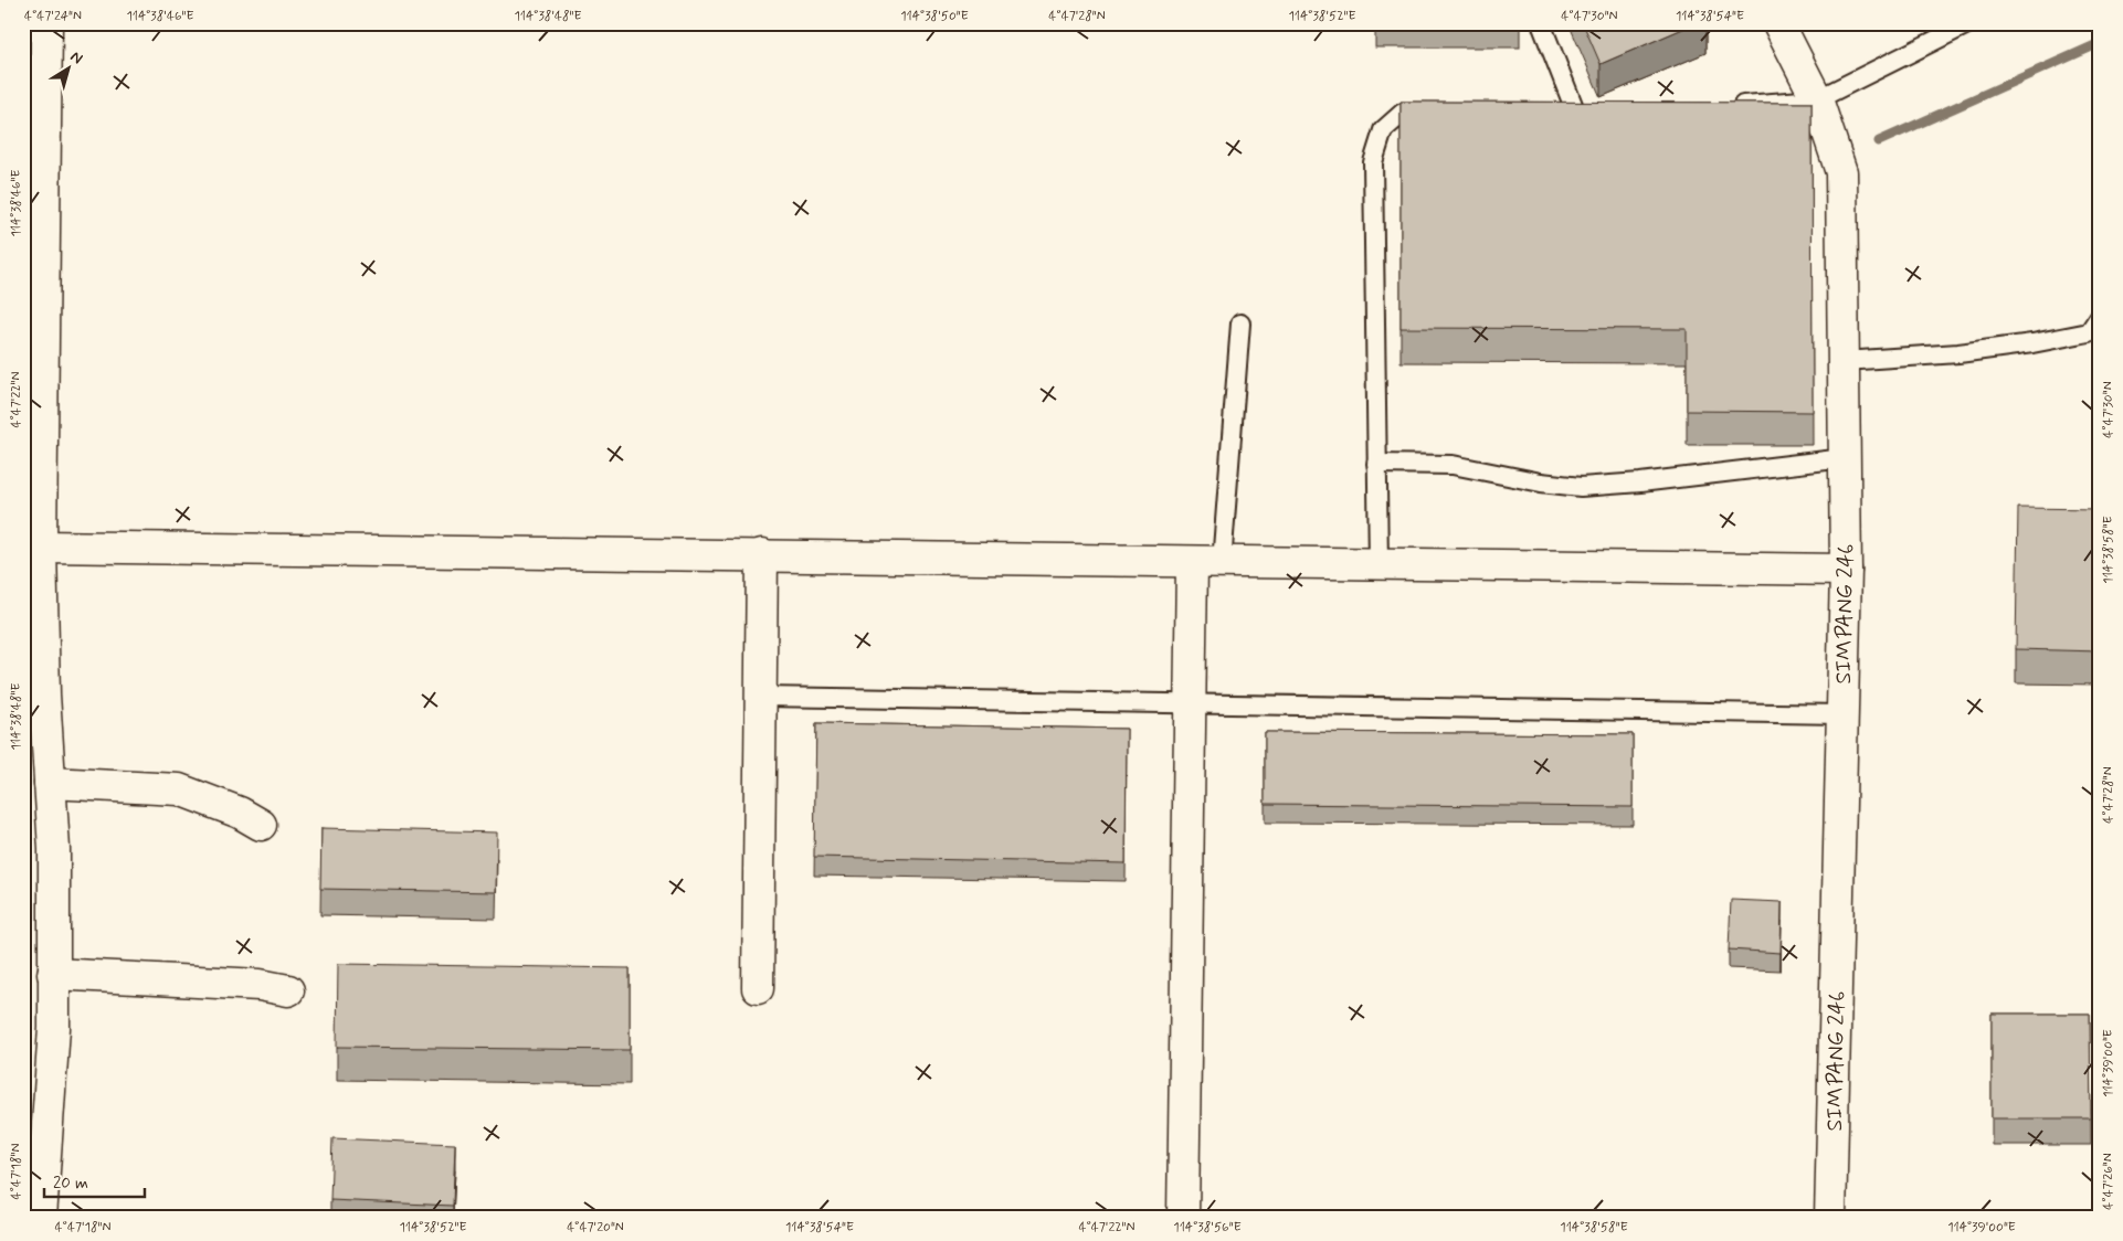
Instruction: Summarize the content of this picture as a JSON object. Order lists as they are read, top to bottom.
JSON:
{
  "streets": {
    "street": ["SIMPANG 246"]
  },
  "scale_bar": "20 m",
  "north": "top right",
  "coordinates": [
    "4°47'24\"N",
    "114°38'46\"E",
    "114°38'48\"E",
    "114°38'50\"E",
    "4°47'28\"N",
    "114°38'52\"E",
    "4°47'30\"N",
    "114°38'54\"E",
    "4°47'22\"N",
    "114°38'58\"E",
    "114°39'00\"E",
    "4°47'18\"N",
    "4°47'26\"N",
    "4°47'20\"N",
    "114°38'56\"E"
  ]
}
